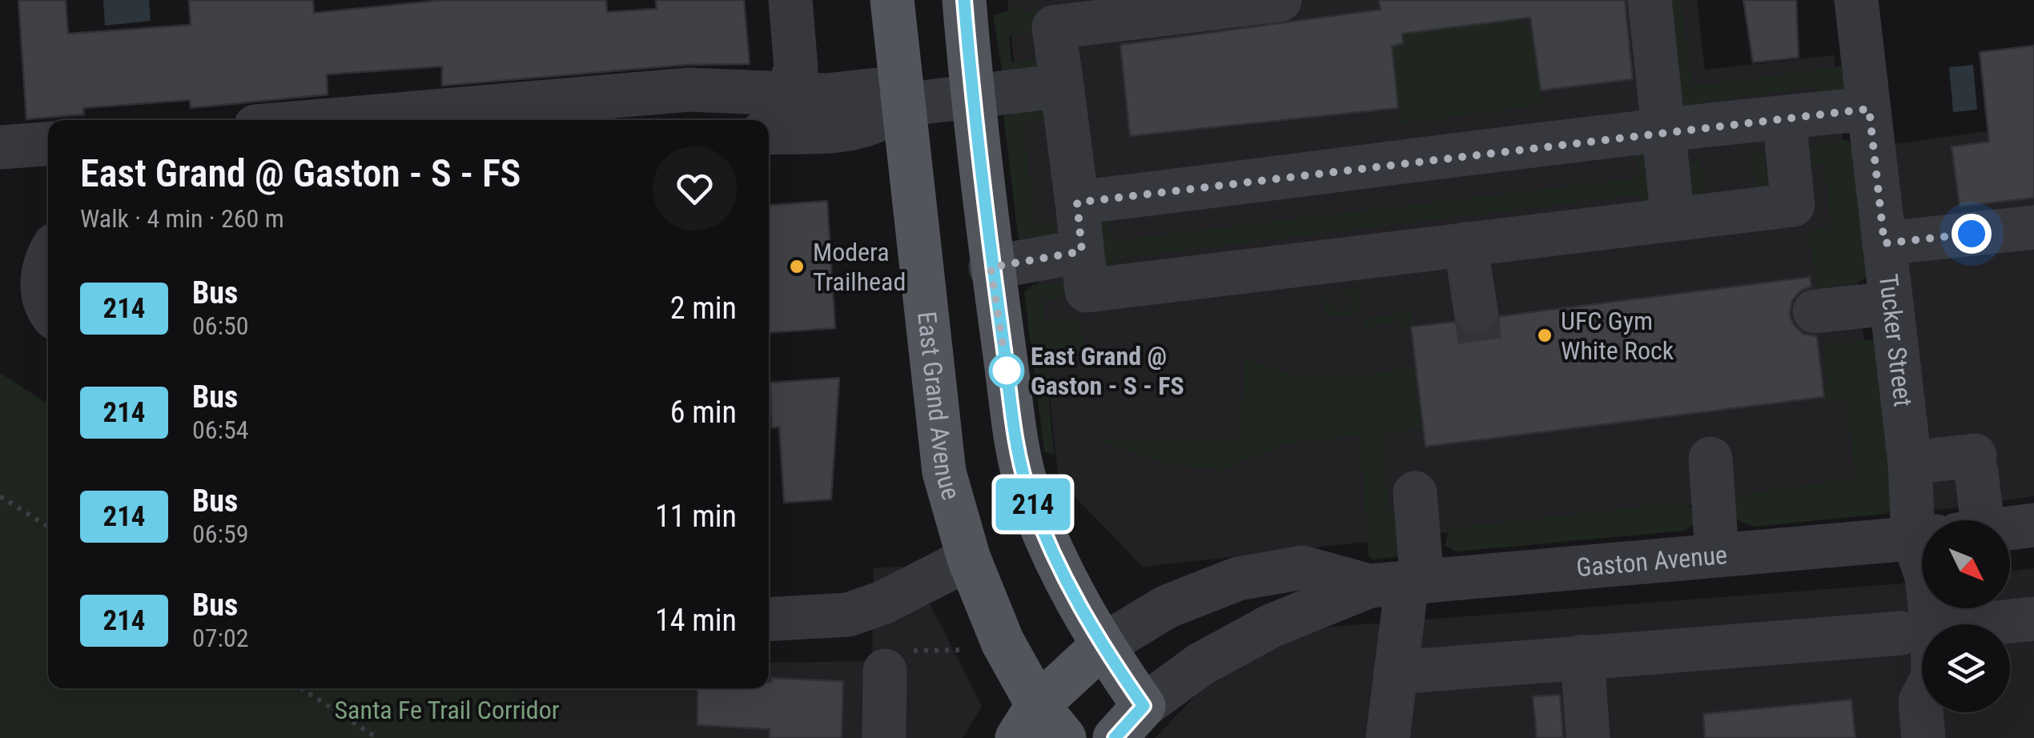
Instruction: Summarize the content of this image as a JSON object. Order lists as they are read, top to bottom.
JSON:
{
  "streets": {
    "main road": ["East Grand Avenue"],
    "street": ["Tucker Street", "Gaston Avenue"]
  },
  "parks": ["Santa Fe Trail Corridor"],
  "places": ["Modera Trailhead", "UFC Gym White Rock", "East Grand @ Gaston - S - FS"],
  "lines": ["bus line 214"],
  "north": "bottom right",
  "page": {
    "on_map": "214",
    "heading": ["East Grand @ Gaston - S - FS", "Walk · 4 min · 260 m"],
    "list": [
      {
        "mark": "214",
        "name": "Bus",
        "note": "06:50",
        "value": "2 min"
      },
      {
        "mark": "214",
        "name": "Bus",
        "note": "06:54",
        "value": "6 min"
      },
      {
        "mark": "214",
        "name": "Bus",
        "note": "06:59",
        "value": "11 min"
      },
      {
        "mark": "214",
        "name": "Bus",
        "note": "07:02",
        "value": "14 min"
      }
    ]
  }
}
